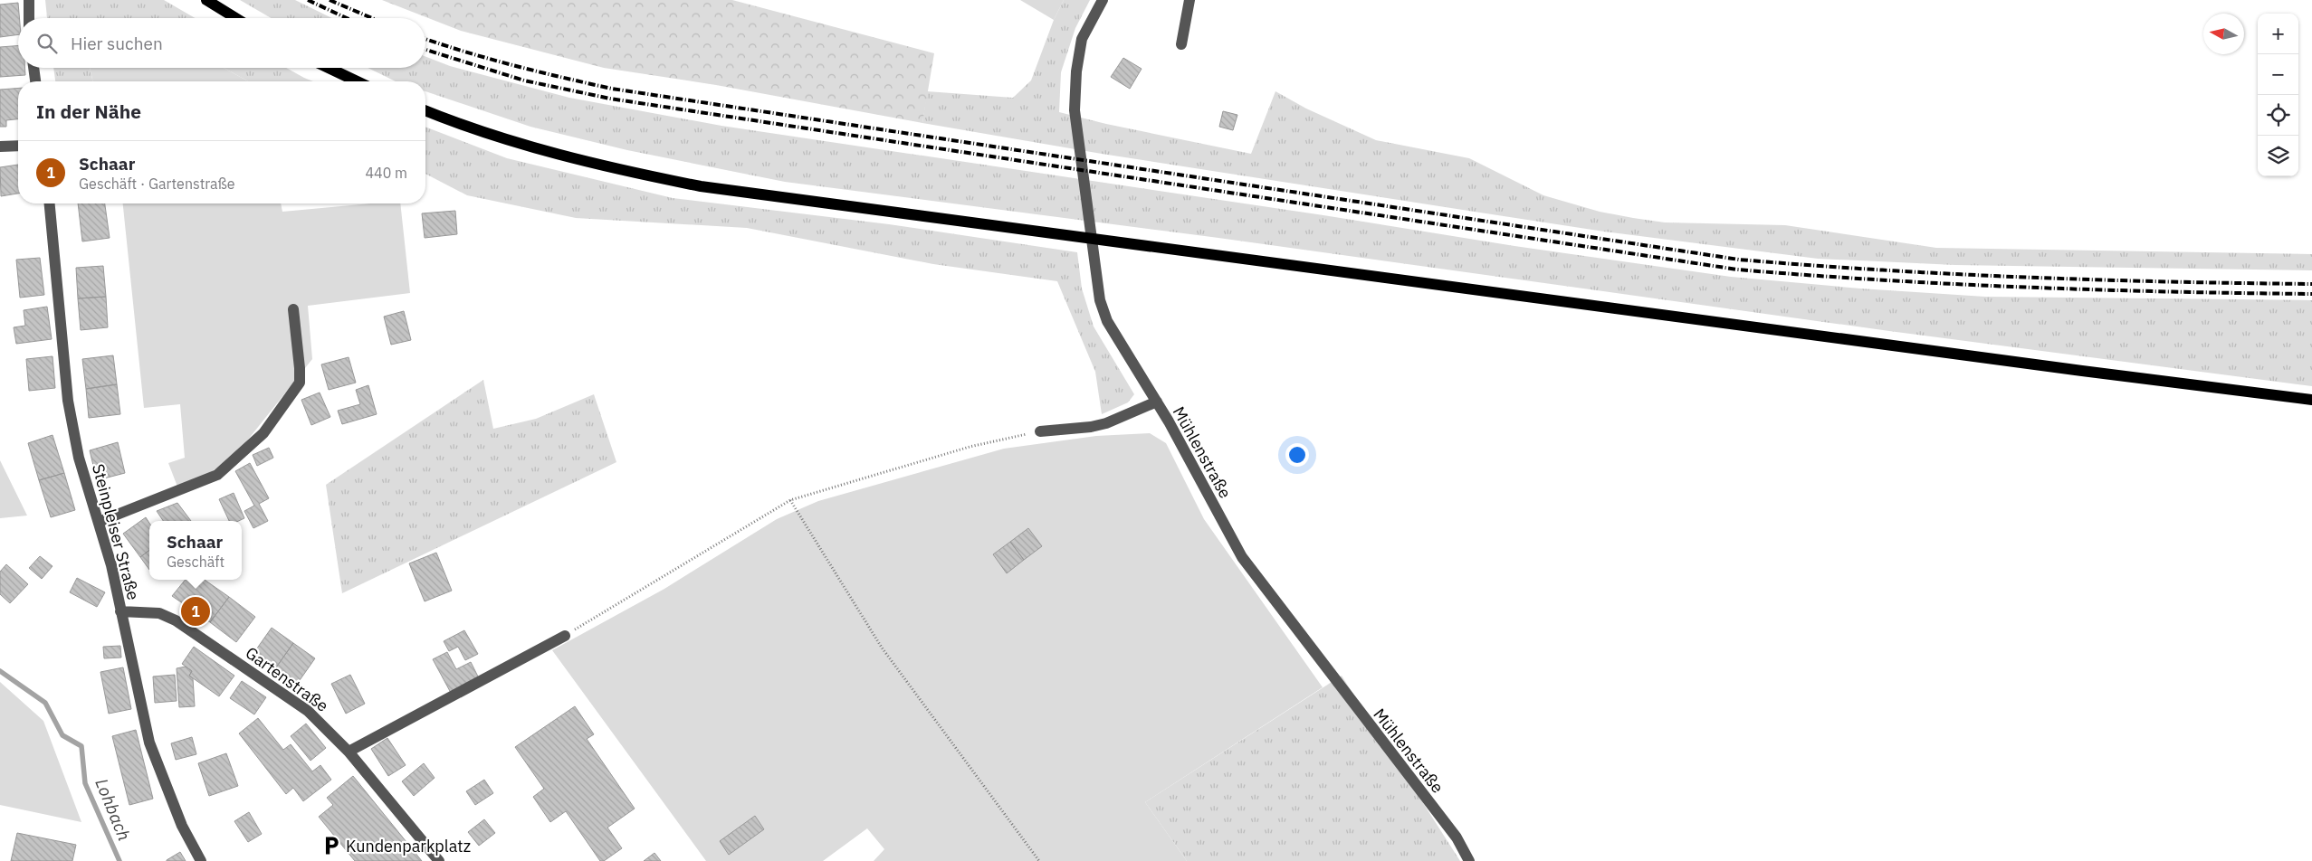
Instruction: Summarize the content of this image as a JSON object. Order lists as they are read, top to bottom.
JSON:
{
  "streets": {
    "street": ["Mühlenstraße", "Steinpleiser Straße", "Gartenstraße"]
  },
  "crossings": [
    ["Steinpleiser Straße", "Gartenstraße"]
  ],
  "water": ["Lohbach"],
  "places": {
    "parking": ["Kundenparkplatz"]
  },
  "north": "left",
  "page": {
    "map_buttons": ["+", "−"],
    "search": "Hier suchen",
    "heading": "In der Nähe",
    "list": [
      {
        "mark": "1",
        "name": "Schaar",
        "note": "Geschäft · Gartenstraße",
        "value": "440 m"
      }
    ],
    "popup": ["Schaar", "Geschäft"],
    "pins": "1"
  }
}
